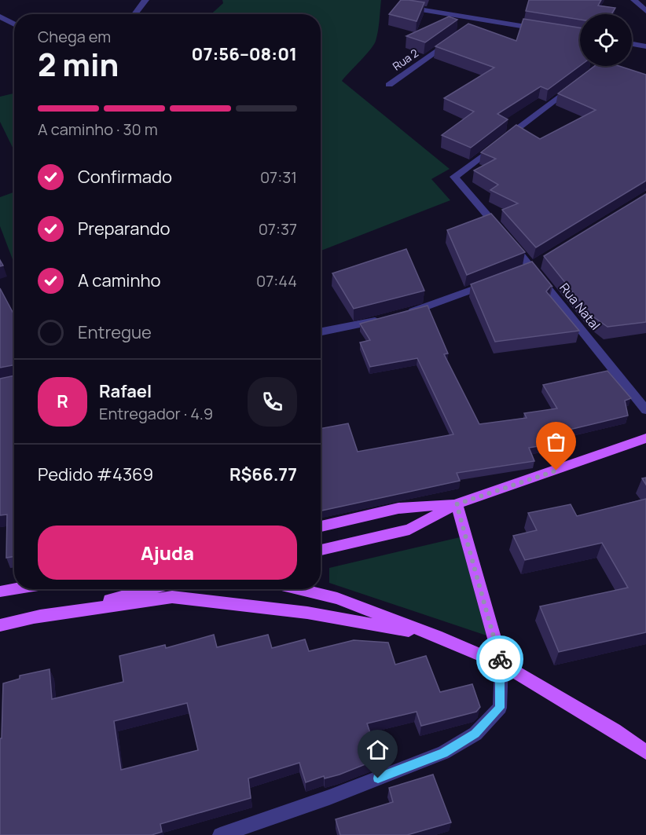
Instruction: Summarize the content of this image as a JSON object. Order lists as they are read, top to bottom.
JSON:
{
  "streets": {
    "street": ["Rua 2", "Rua Natal"]
  },
  "page": {
    "heading": ["2 min", "Chega em", "07:56–08:01"],
    "panel": [
      "Rafael",
      "Entregador · 4.9",
      "Pedido #4369",
      "R$66.77"
    ],
    "bar": "A caminho · 30 m",
    "list": [
      ["Confirmado", "07:31"],
      ["Preparando", "07:37"],
      ["A caminho", "07:44"],
      "Entregue"
    ],
    "round": "R",
    "buttons": "Ajuda"
  }
}
